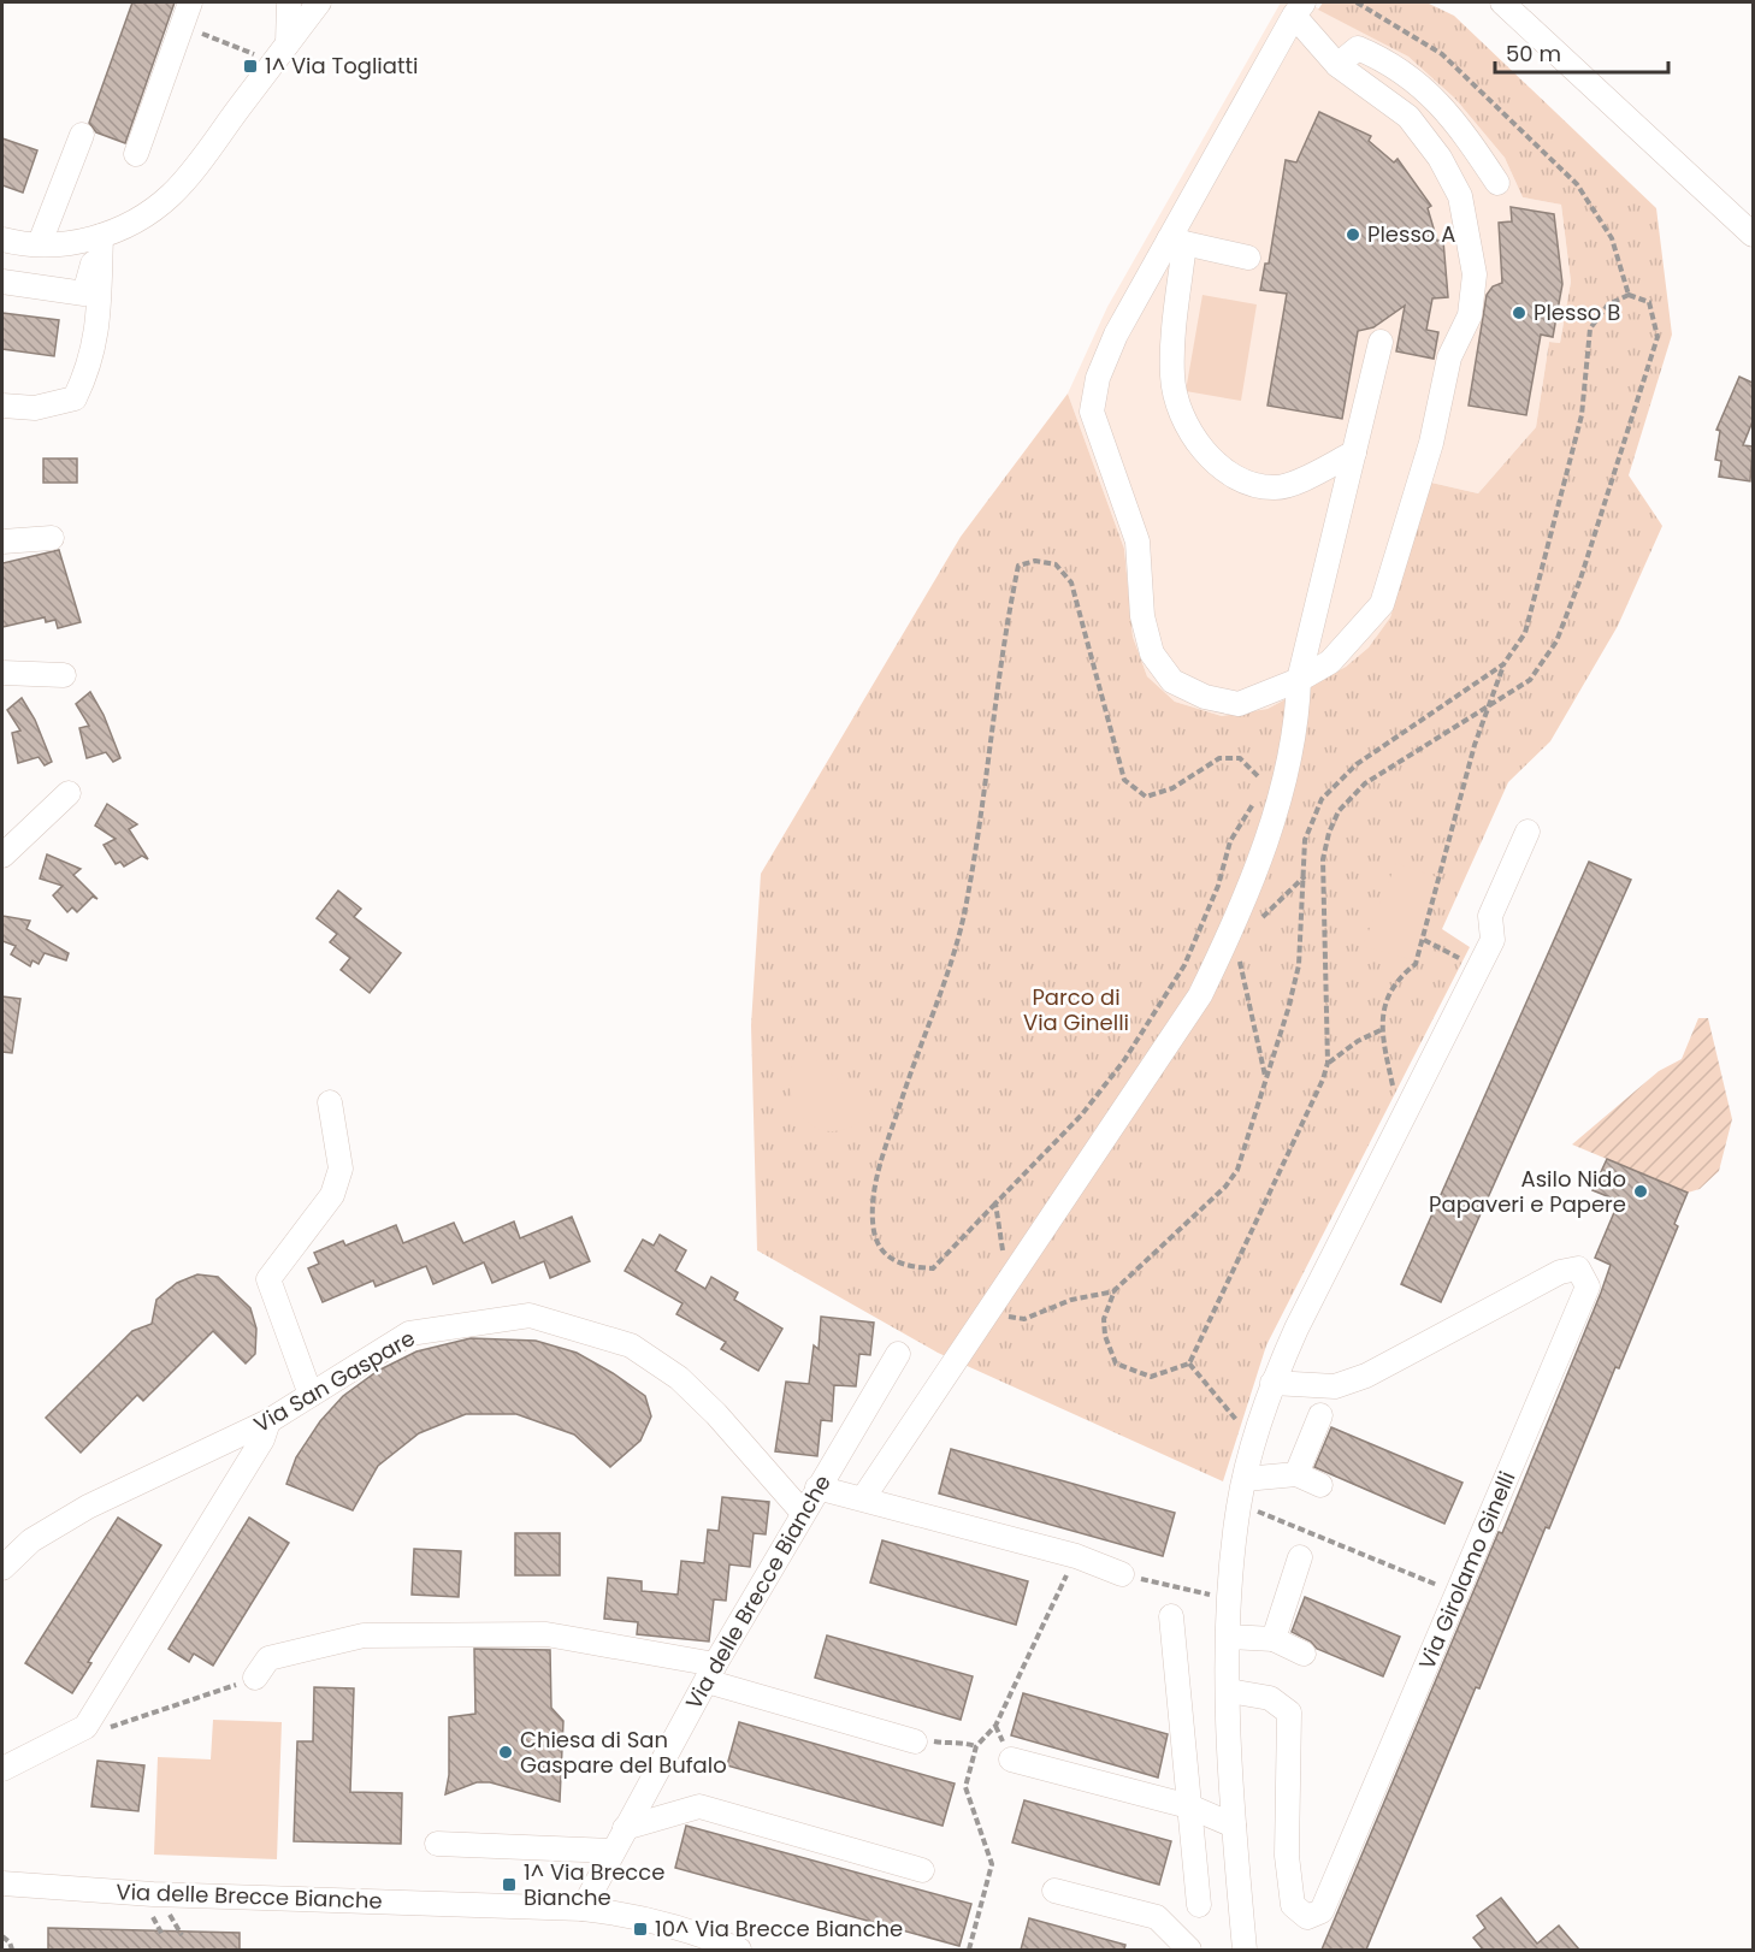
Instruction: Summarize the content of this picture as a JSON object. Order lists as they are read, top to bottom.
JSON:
{
  "streets": {
    "street": ["Via San Gaspare", "Via Girolamo Ginelli", "Via delle Brecce Bianche"]
  },
  "crossings": [
    ["Via San Gaspare", "Via delle Brecce Bianche"]
  ],
  "parks": ["Parco di Via Ginelli"],
  "places": {
    "transit": ["1^ Via Togliatti", "1^ Via Brecce Bianche", "10^ Via Brecce Bianche"],
    "other": [
      "Plesso A",
      "Plesso B",
      "Asilo Nido Papaveri e Papere",
      "Chiesa di San Gaspare del Bufalo"
    ]
  },
  "scale_bar": "50 m"
}
